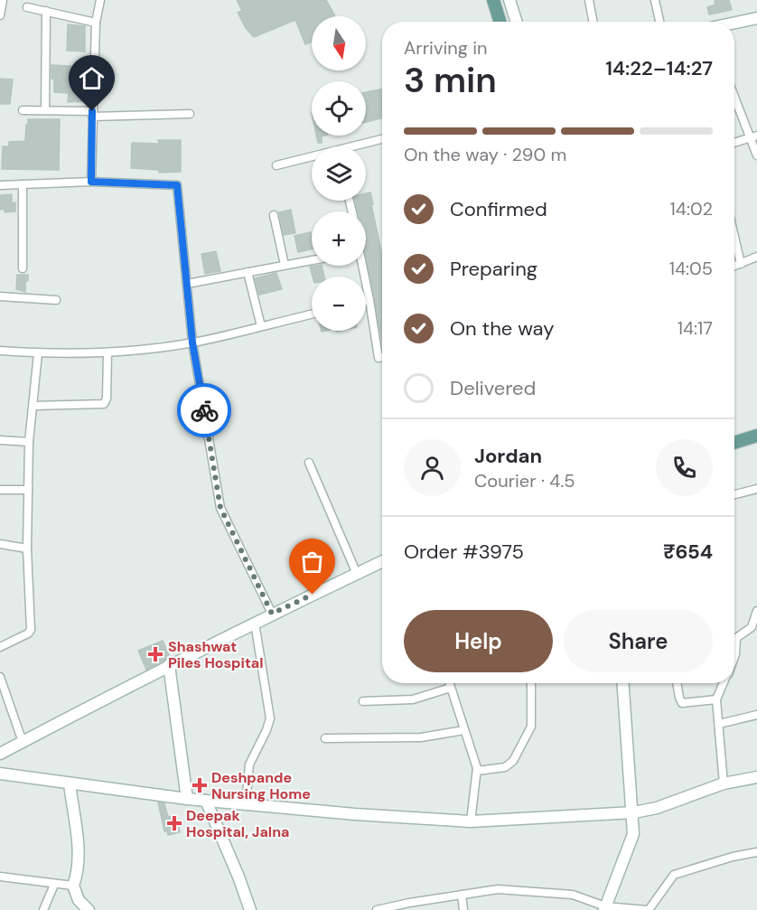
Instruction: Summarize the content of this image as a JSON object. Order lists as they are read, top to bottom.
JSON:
{
  "places": {
    "health": ["Shashwat Piles Hospital", "Deshpande Nursing Home", "Deepak Hospital, Jalna"]
  },
  "north": "bottom",
  "page": {
    "map_buttons": ["+", "−"],
    "heading": ["3 min", "Arriving in", "14:22–14:27"],
    "panel": [
      "Jordan",
      "Courier · 4.5",
      "Order #3975",
      "₹654"
    ],
    "bar": "On the way · 290 m",
    "list": [
      ["Confirmed", "14:02"],
      ["Preparing", "14:05"],
      ["On the way", "14:17"],
      "Delivered"
    ],
    "buttons": ["Help", "Share"]
  }
}
